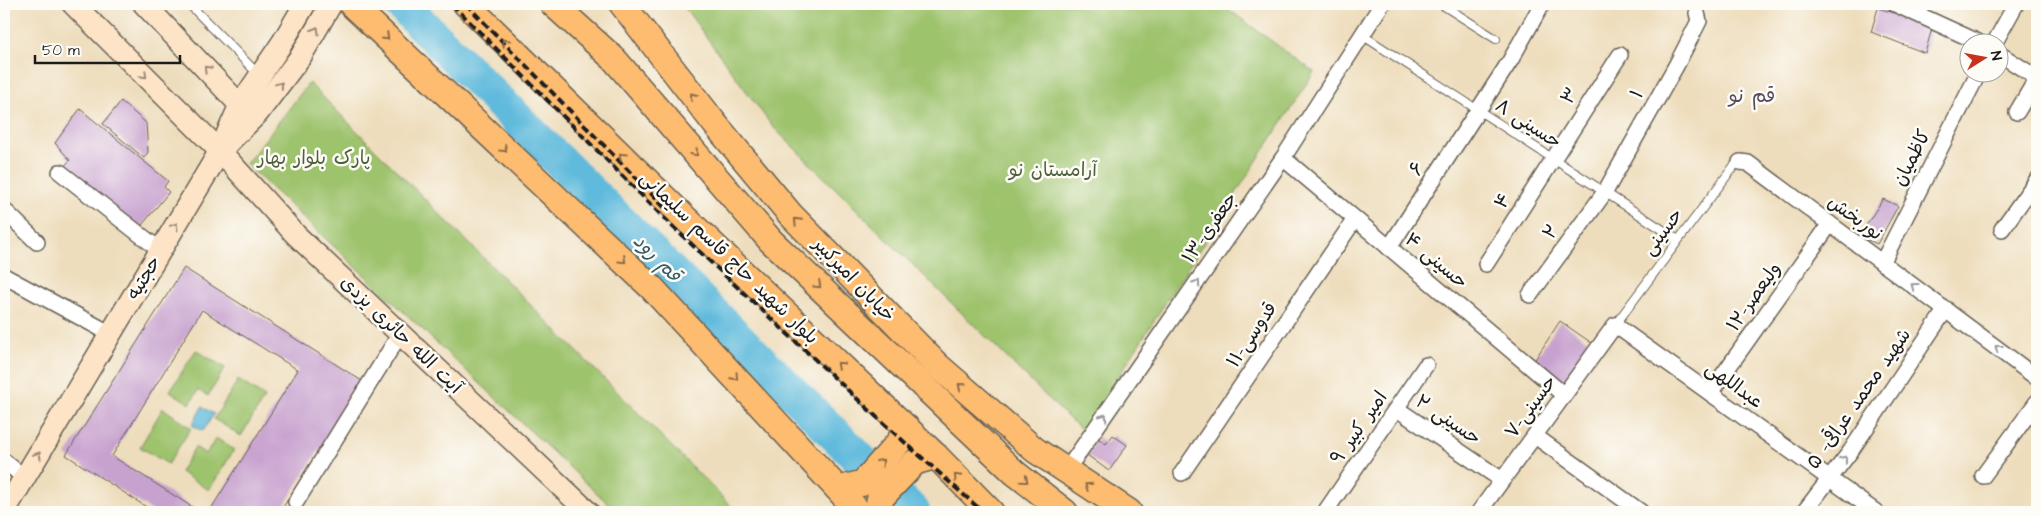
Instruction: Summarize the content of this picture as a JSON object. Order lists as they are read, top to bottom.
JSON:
{
  "streets": {
    "main road": [
      "بلوار شهید حاج قاسم سلیمانی",
      "حجتیه",
      "خیابان امیرکبیر",
      "آیت الله‌ حائری‌ یزدی"
    ],
    "street": [
      "۱",
      "۳",
      "کاظمیان",
      "۶",
      "۴",
      "نوربخش",
      "جعفری-۱۳",
      "۲",
      "حسینی ۴",
      "ولیعصر-۱۲",
      "قدوسی-۱۱",
      "عبداللهی",
      "شهید محمد عراقی- ۵",
      "حسینی-۷",
      "حسینی ۲",
      "امیر کبیر ۹"
    ],
    "lane": ["حسینی ۸", "حسینی"]
  },
  "crossings": [
    ["۱", "حسینی ۸"],
    ["۱", "۲"],
    ["۳", "حسینی ۸"],
    ["۳", "۴"],
    ["حسینی ۸", "۶"],
    ["حسینی ۸", "۴"],
    ["حسینی ۸", "جعفری-۱۳"],
    ["حسینی ۸", "۲"],
    ["حسینی ۸", "حسینی"],
    ["کاظمیان", "نوربخش"],
    ["۶", "حسینی ۴"],
    ["نوربخش", "حسینی"],
    ["نوربخش", "ولیعصر-۱۲"],
    ["نوربخش", "شهید محمد عراقی- ۵"],
    ["جعفری-۱۳", "حسینی ۴"],
    ["جعفری-۱۳", "خیابان امیرکبیر"],
    ["حسینی", "عبداللهی"],
    ["حسینی", "حسینی-۷"],
    ["حسینی ۴", "قدوسی-۱۱"],
    ["حسینی ۴", "حسینی-۷"],
    ["حجتیه", "آیت الله‌ حائری‌ یزدی"],
    ["ولیعصر-۱۲", "عبداللهی"],
    ["عبداللهی", "شهید محمد عراقی- ۵"],
    ["عبداللهی", "حسینی-۷"],
    ["حسینی-۷", "حسینی ۲"],
    ["حسینی ۲", "امیر کبیر ۹"]
  ],
  "one_way": ["نوربخش", "جعفری-۱۳"],
  "districts": ["قم نو"],
  "water": ["قم رود"],
  "parks": ["پارک بلوار بهار", "آرامستان نو"],
  "scale_bar": "50 m",
  "north": "right"
}
